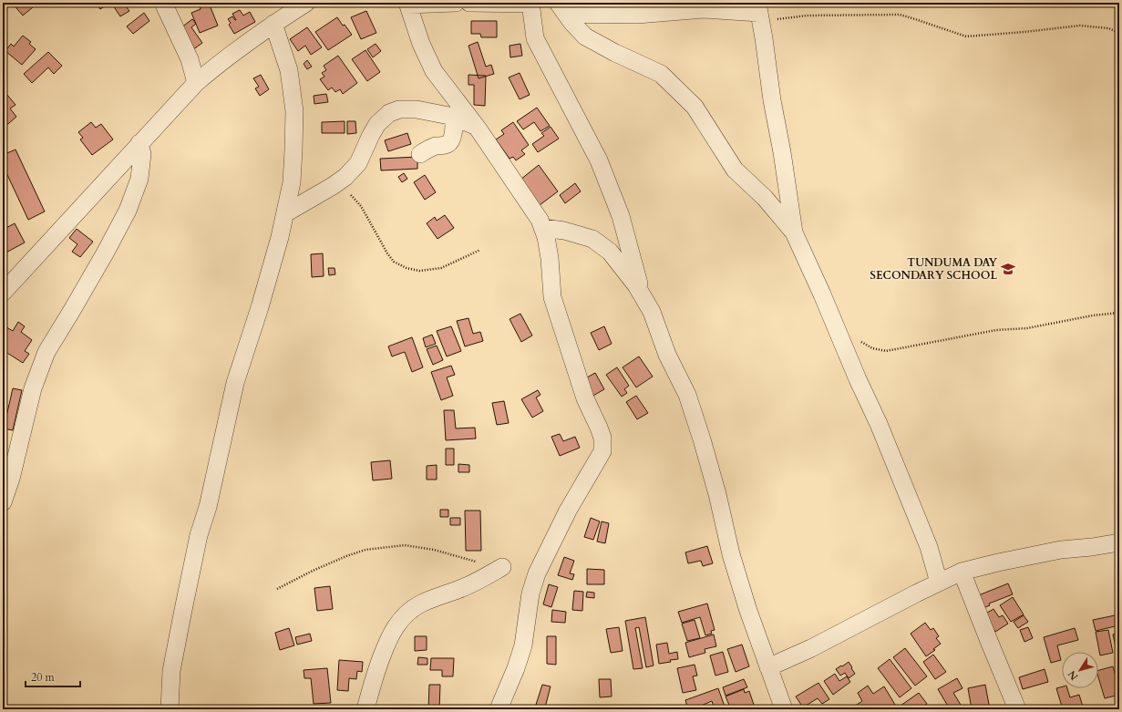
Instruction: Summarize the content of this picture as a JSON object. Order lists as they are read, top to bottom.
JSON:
{
  "places": {
    "school or university": ["TUNDUMA DAY SECONDARY SCHOOL"]
  },
  "scale_bar": "20 m",
  "north": "bottom left"
}
